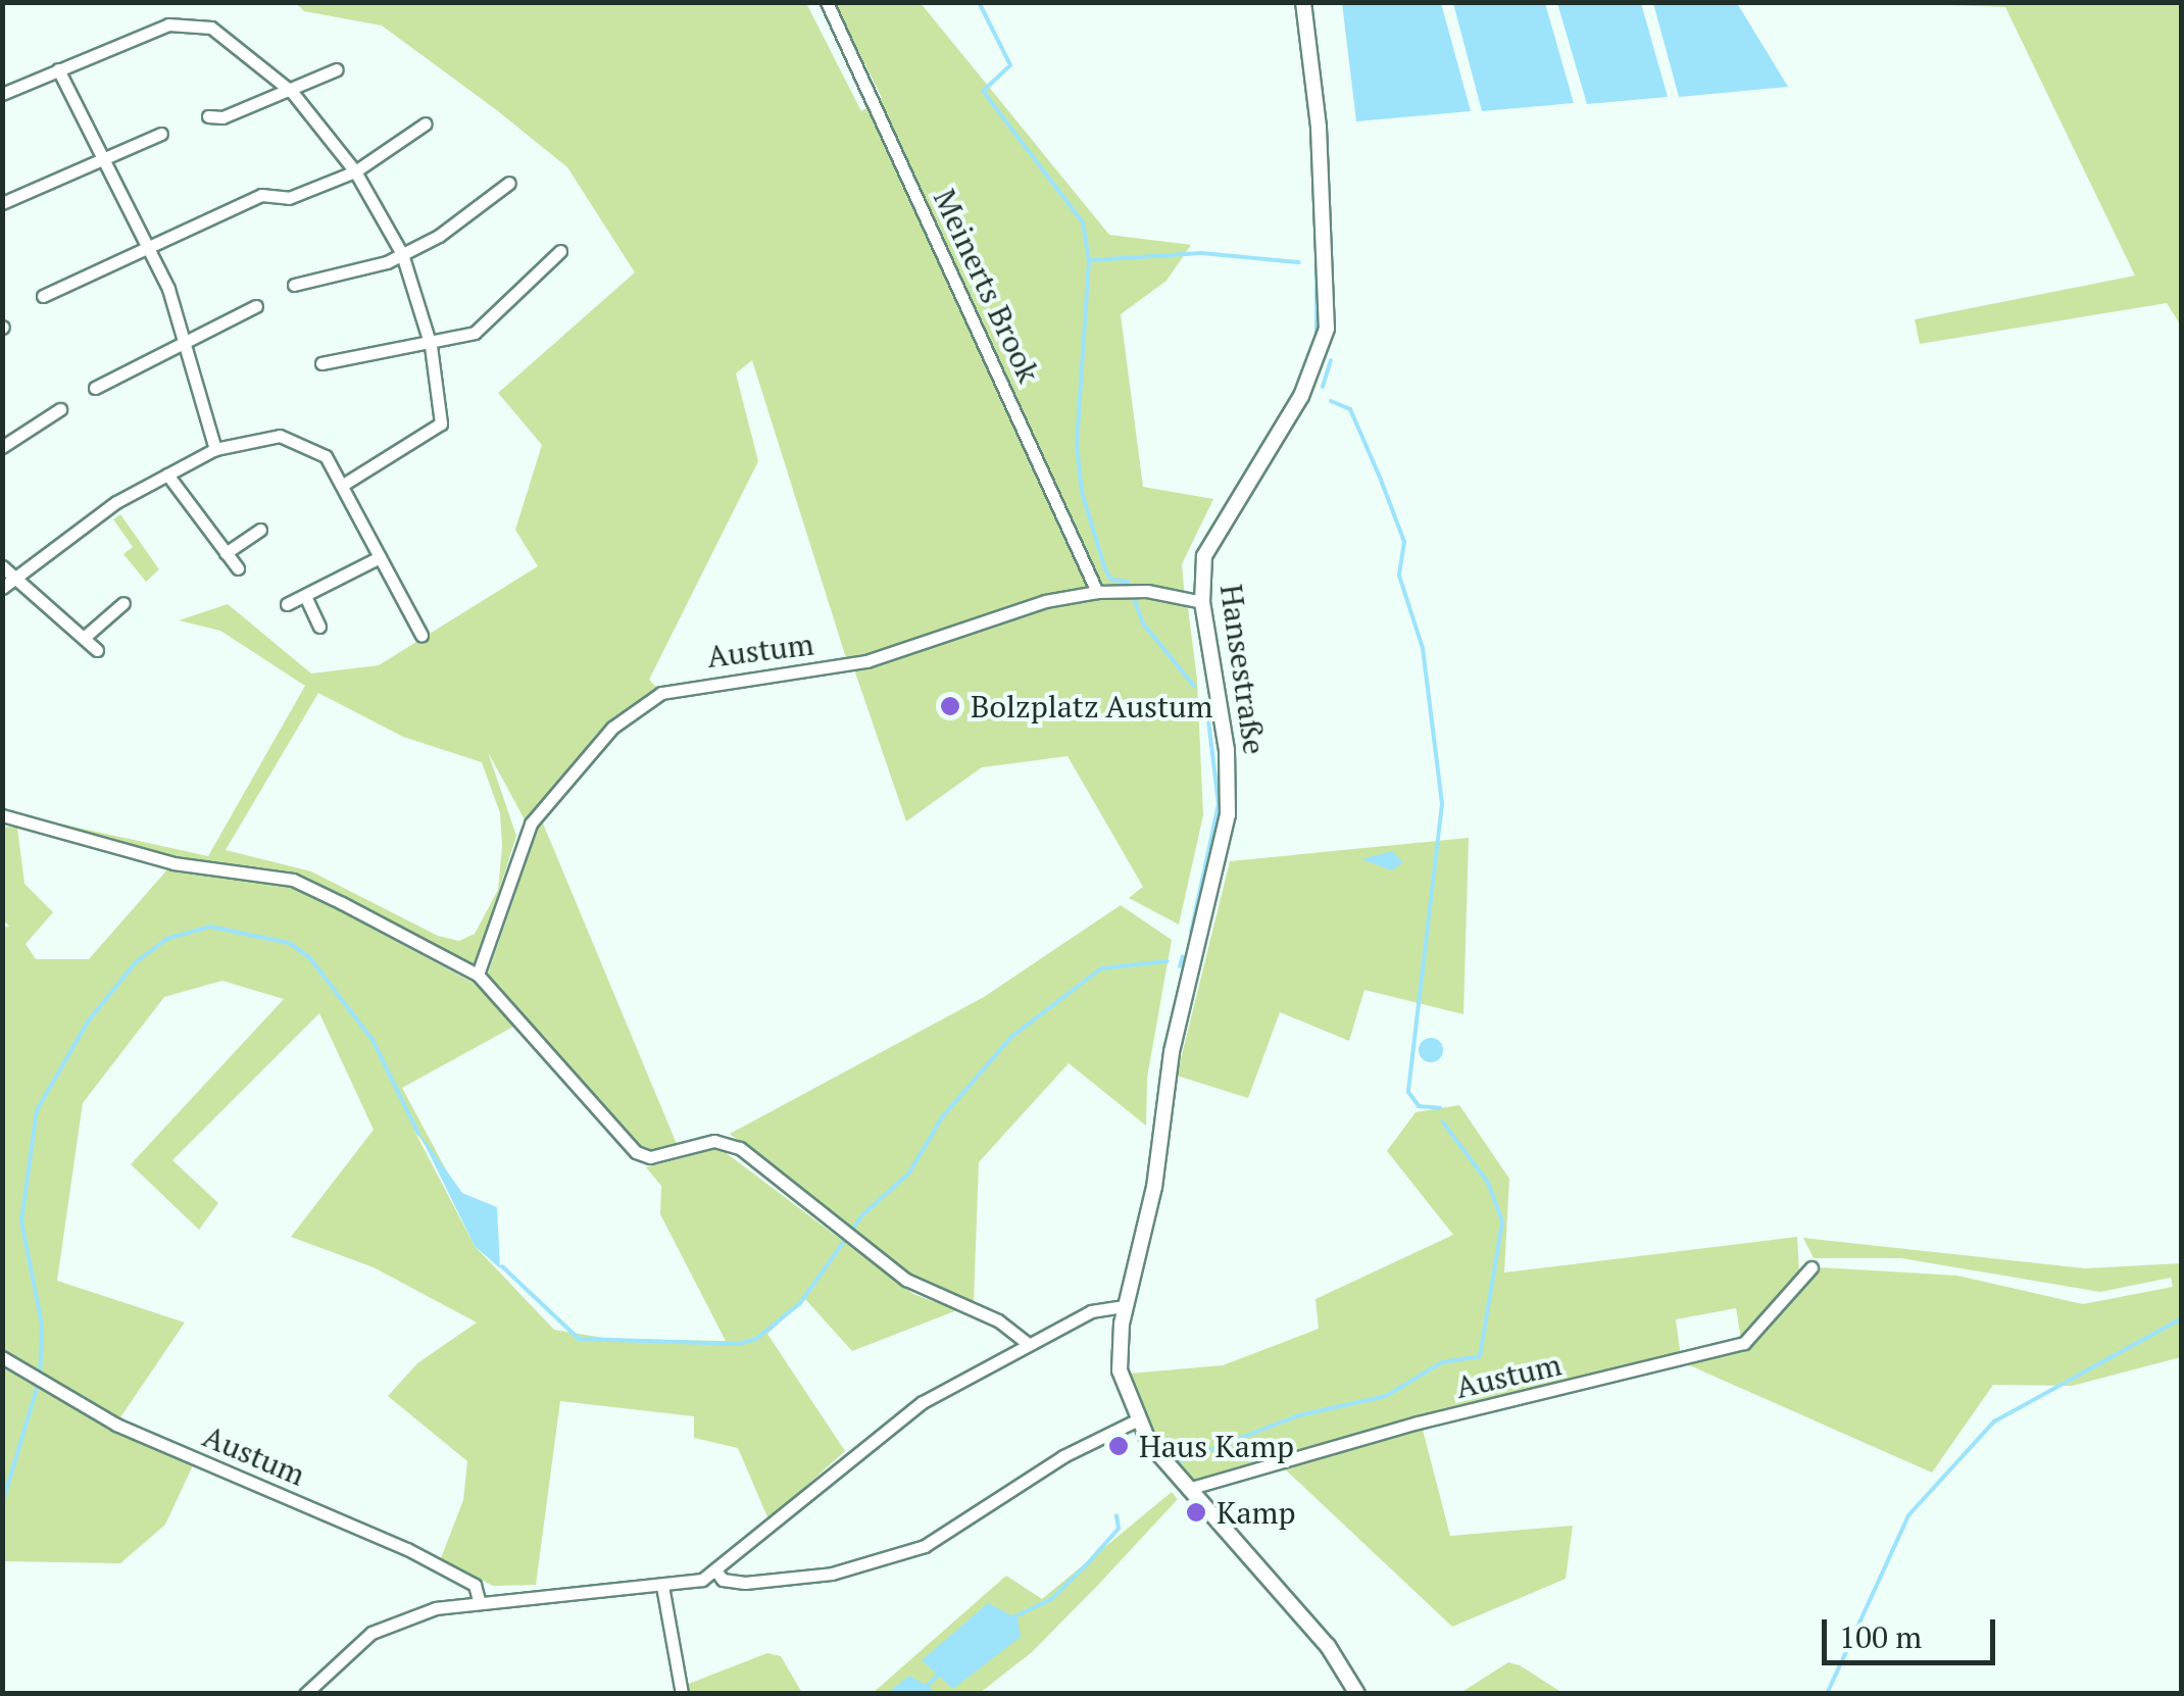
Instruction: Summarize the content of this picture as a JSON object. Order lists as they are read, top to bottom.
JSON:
{
  "streets": {
    "street": ["Meinerts Brook", "Austum", "Hansestraße"]
  },
  "crossings": [
    ["Meinerts Brook", "Austum"],
    ["Austum", "Hansestraße"]
  ],
  "places": ["Bolzplatz Austum", "Haus Kamp", "Kamp"],
  "scale_bar": "100 m"
}
